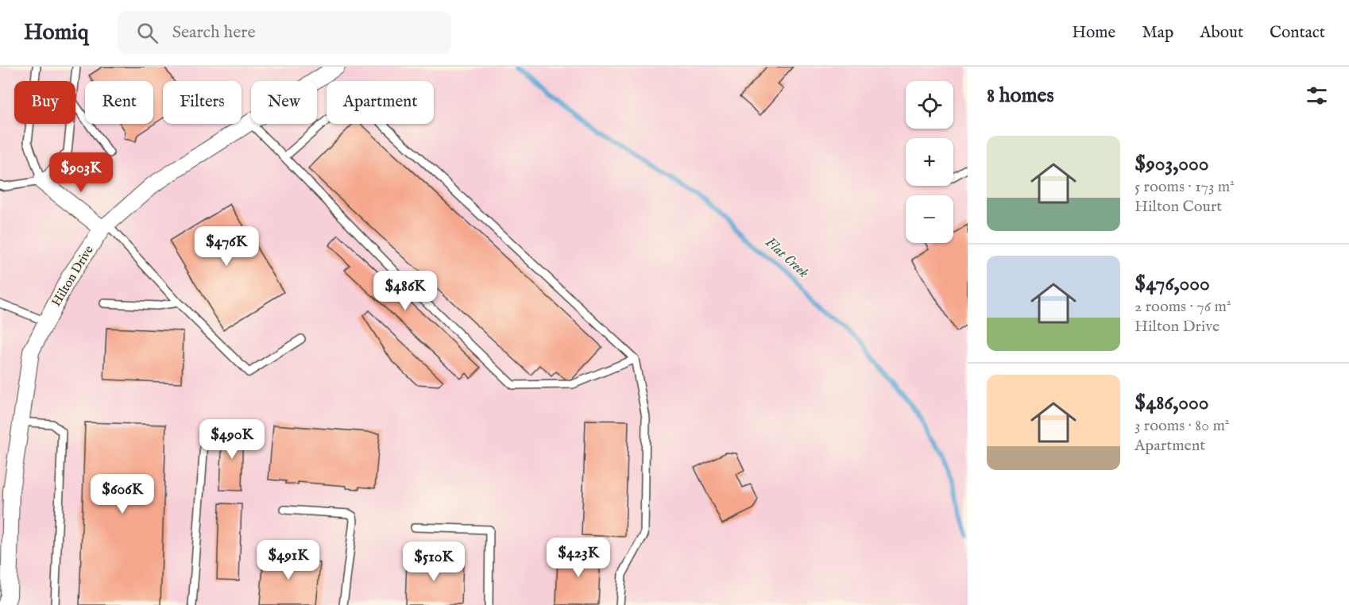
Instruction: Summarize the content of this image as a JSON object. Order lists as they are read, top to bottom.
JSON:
{
  "streets": {
    "street": ["Hilton Drive"]
  },
  "water": ["Flat Creek"],
  "page": {
    "header": "Homiq",
    "search": "Search here",
    "nav": [
      "Home",
      "Map",
      "About",
      "Contact"
    ],
    "heading": "8 homes",
    "map_buttons": ["+", "−"],
    "chip": [
      "Buy",
      "Rent",
      "Filters",
      "New",
      "Apartment"
    ],
    "list": [
      {
        "name": "$903,000",
        "note": "5 rooms · 173 m² · Hilton Court"
      },
      {
        "name": "$476,000",
        "note": "2 rooms · 76 m² · Hilton Drive"
      },
      {
        "name": "$486,000",
        "note": "3 rooms · 80 m² · Apartment"
      }
    ],
    "price": [
      "$903K",
      "$476K",
      "$486K",
      "$490K",
      "$606K",
      "$423K",
      "$491K",
      "$510K"
    ]
  }
}
